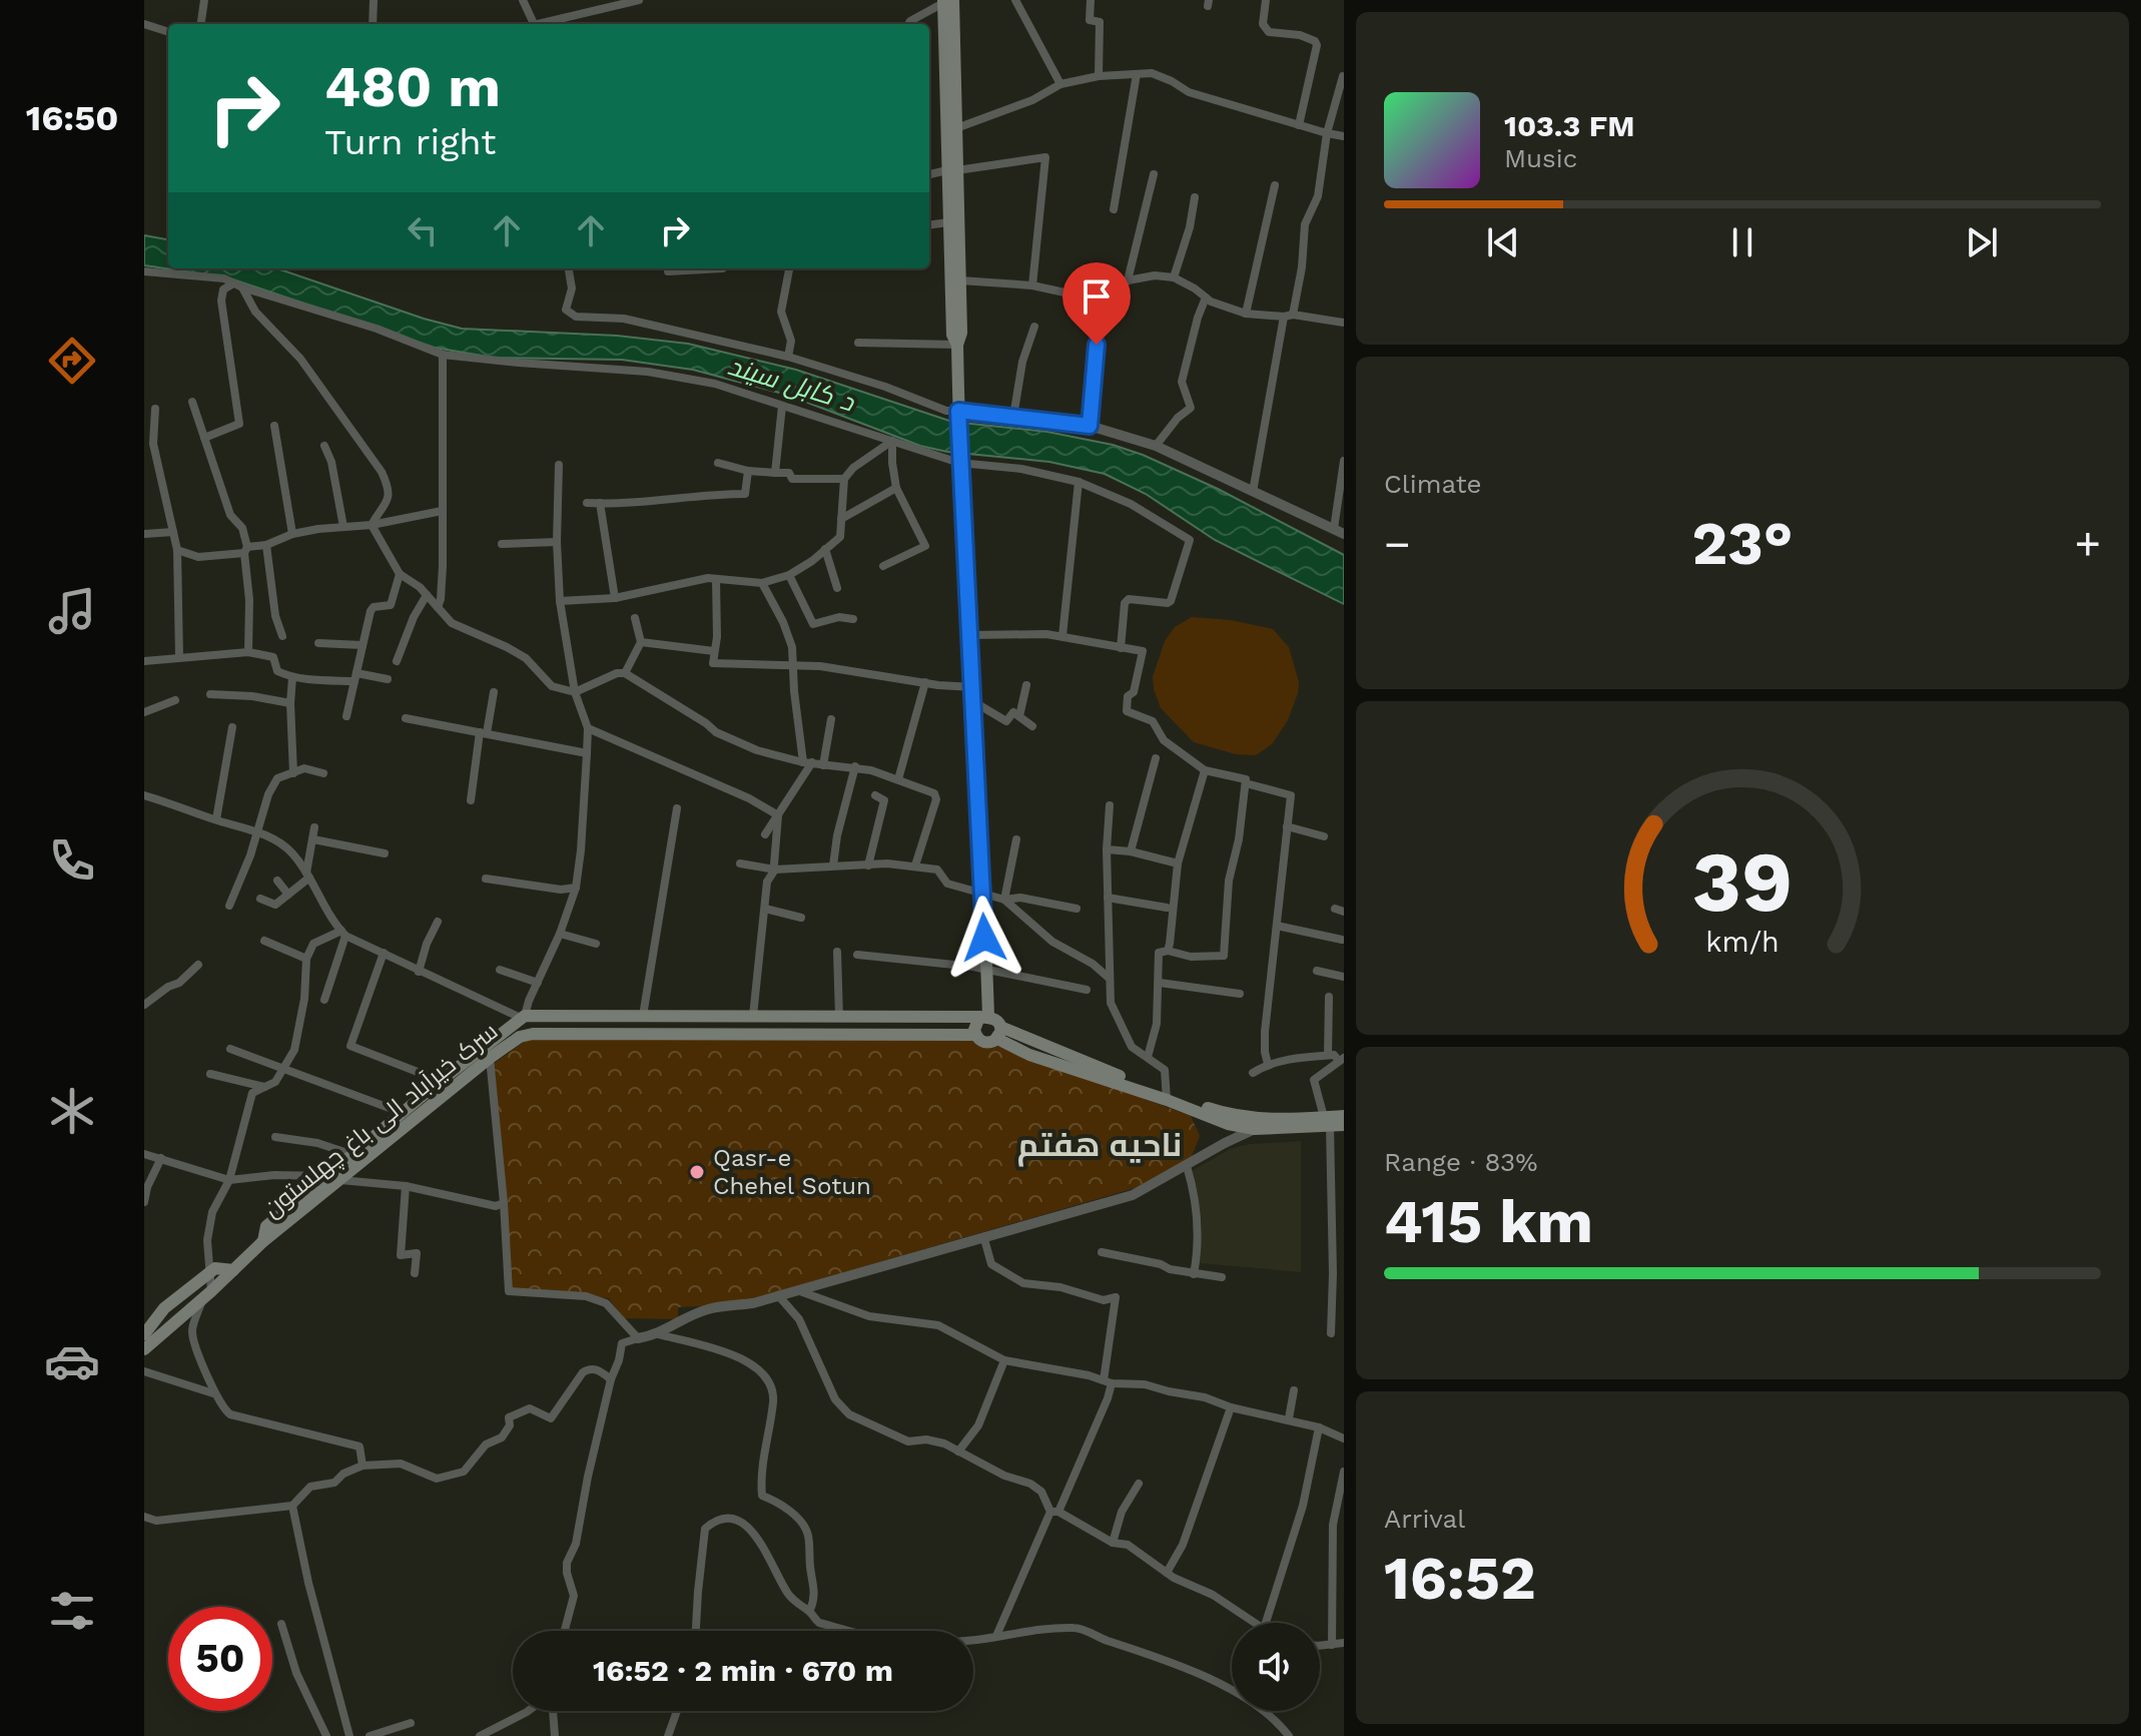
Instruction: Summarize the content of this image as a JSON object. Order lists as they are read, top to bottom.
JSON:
{
  "streets": {
    "main road": ["سرک خیرآباد الی باغ چهلستون"]
  },
  "districts": ["ناحیه هفتم"],
  "water": ["د کابل سيند"],
  "places": ["Qasr-e Chehel Sotun"],
  "page": {
    "tabs": "16:50",
    "turn": ["480 m", "Turn right"],
    "song": ["103.3 FM", "Music"],
    "tile": [
      "Climate",
      ["Range · 83%", "415 km"],
      ["Arrival", "16:52"]
    ],
    "heat": ["−", "23°", "+"],
    "limit": "50",
    "trip": "16:52 · 2 min · 670 m",
    "gauge": ["39", "km/h"]
  }
}
